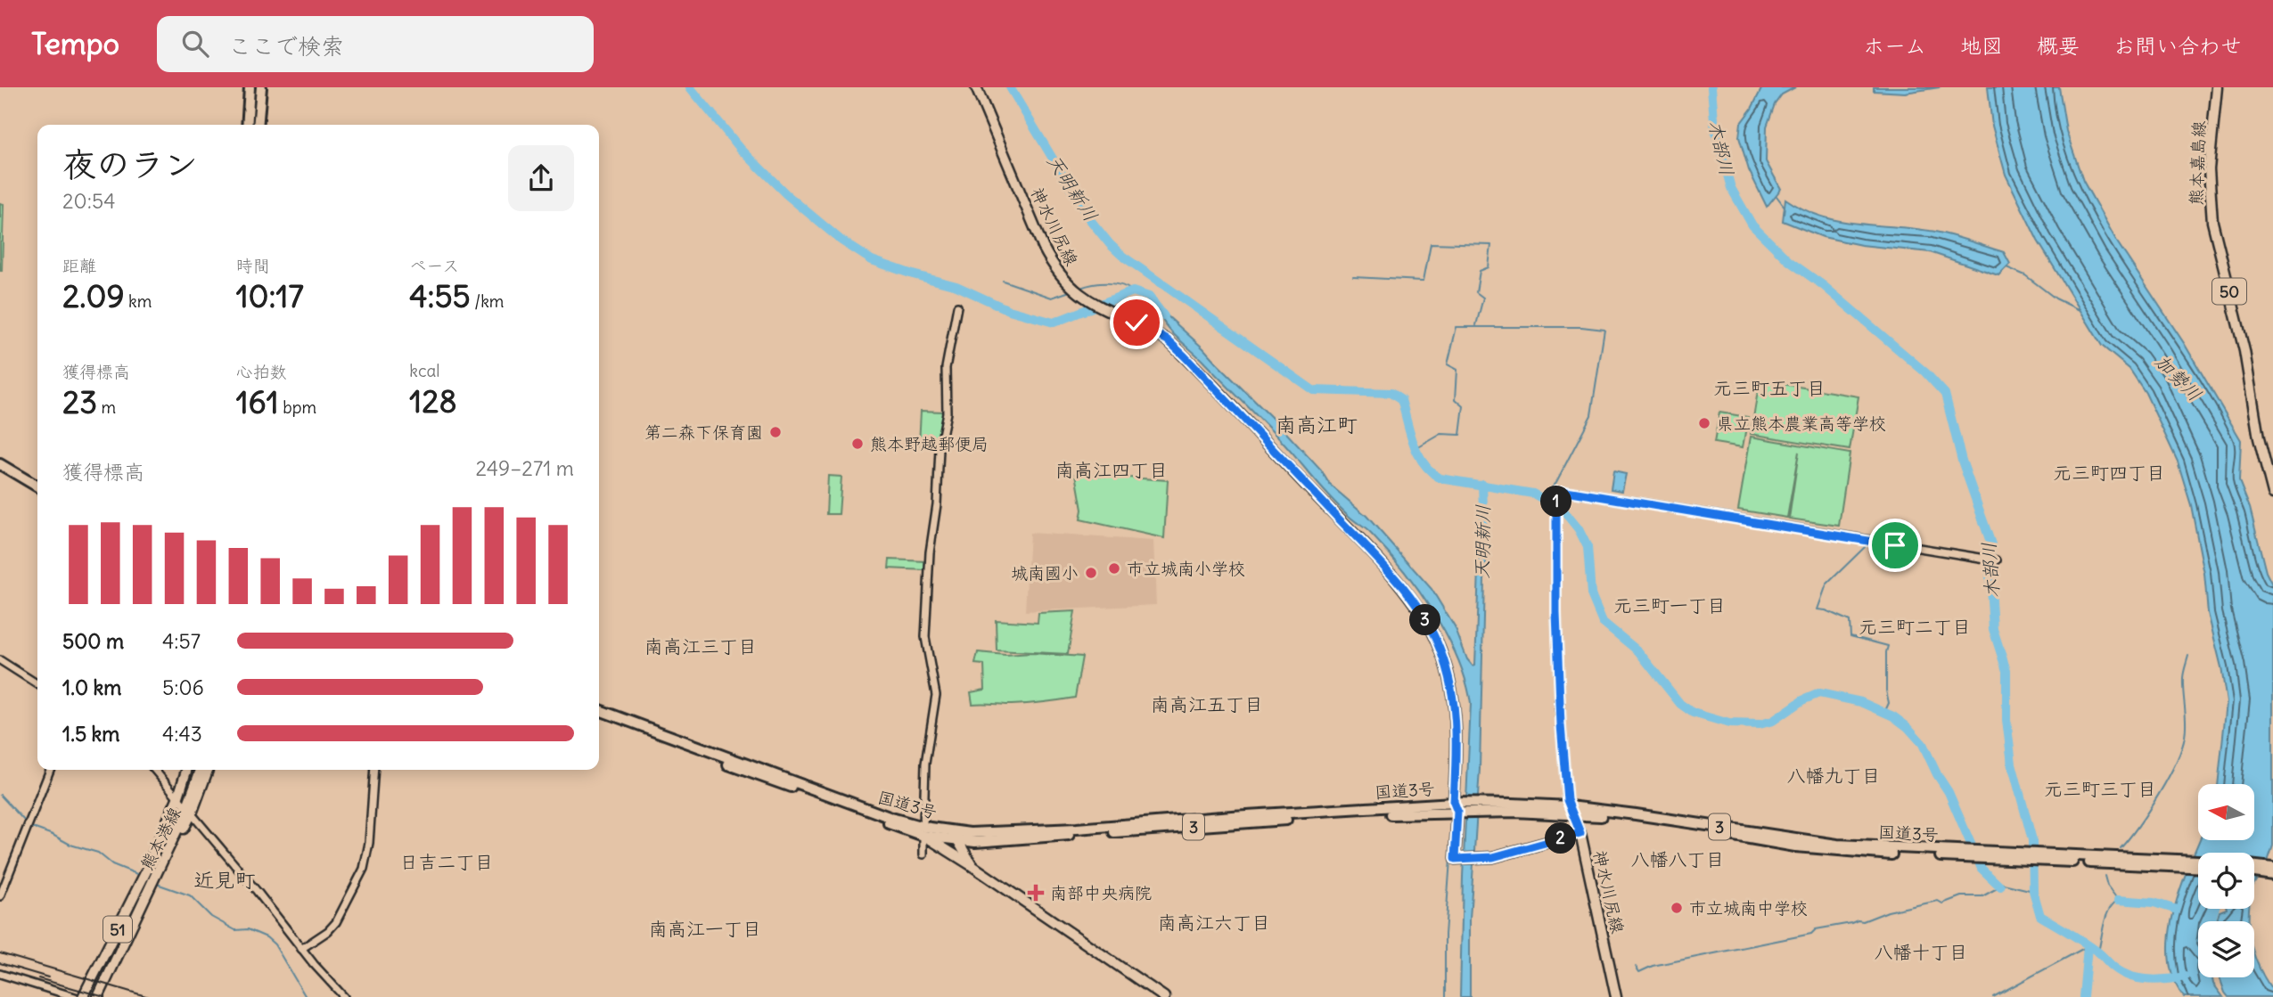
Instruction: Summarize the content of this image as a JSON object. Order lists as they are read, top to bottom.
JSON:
{
  "streets": {
    "highway": ["国道3号", "3"],
    "main road": [
      "熊本嘉島線",
      "神水川尻線",
      "50",
      "熊本港線",
      "51"
    ]
  },
  "crossings": [
    ["神水川尻線", "国道3号"]
  ],
  "districts": [
    "元三町五丁目",
    "南高江町",
    "南高江四丁目",
    "元三町四丁目",
    "元三町一丁目",
    "元三町二丁目",
    "南高江三丁目",
    "南高江五丁目",
    "八幡九丁目",
    "元三町三丁目",
    "八幡八丁目",
    "日吉二丁目",
    "近見町",
    "南高江六丁目",
    "南高江一丁目",
    "八幡十丁目"
  ],
  "water": ["木部川", "天明新川", "加勢川"],
  "places": {
    "other": [
      "県立熊本農業高等学校",
      "第二森下保育園",
      "熊本野越郵便局",
      "市立城南小学校",
      "城南國小",
      "市立城南中学校"
    ],
    "health": ["南部中央病院"]
  },
  "north": "left",
  "page": {
    "header": "Tempo",
    "search": "ここで検索",
    "nav": [
      "ホーム",
      "地図",
      "概要",
      "お問い合わせ"
    ],
    "heading": ["夜のラン", "20:54"],
    "stats": [
      ["距離", "2.09 km"],
      ["時間", "10:17"],
      ["ペース", "4:55 /km"],
      ["獲得標高", "23 m"],
      ["心拍数", "161 bpm"],
      ["kcal", "128"]
    ],
    "chart": ["獲得標高", "249–271 m"],
    "pins": ["1", "3", "2"],
    "list": [
      {
        "name": "500 m",
        "note": "4:57"
      },
      {
        "name": "1.0 km",
        "note": "5:06"
      },
      {
        "name": "1.5 km",
        "note": "4:43"
      }
    ]
  }
}
